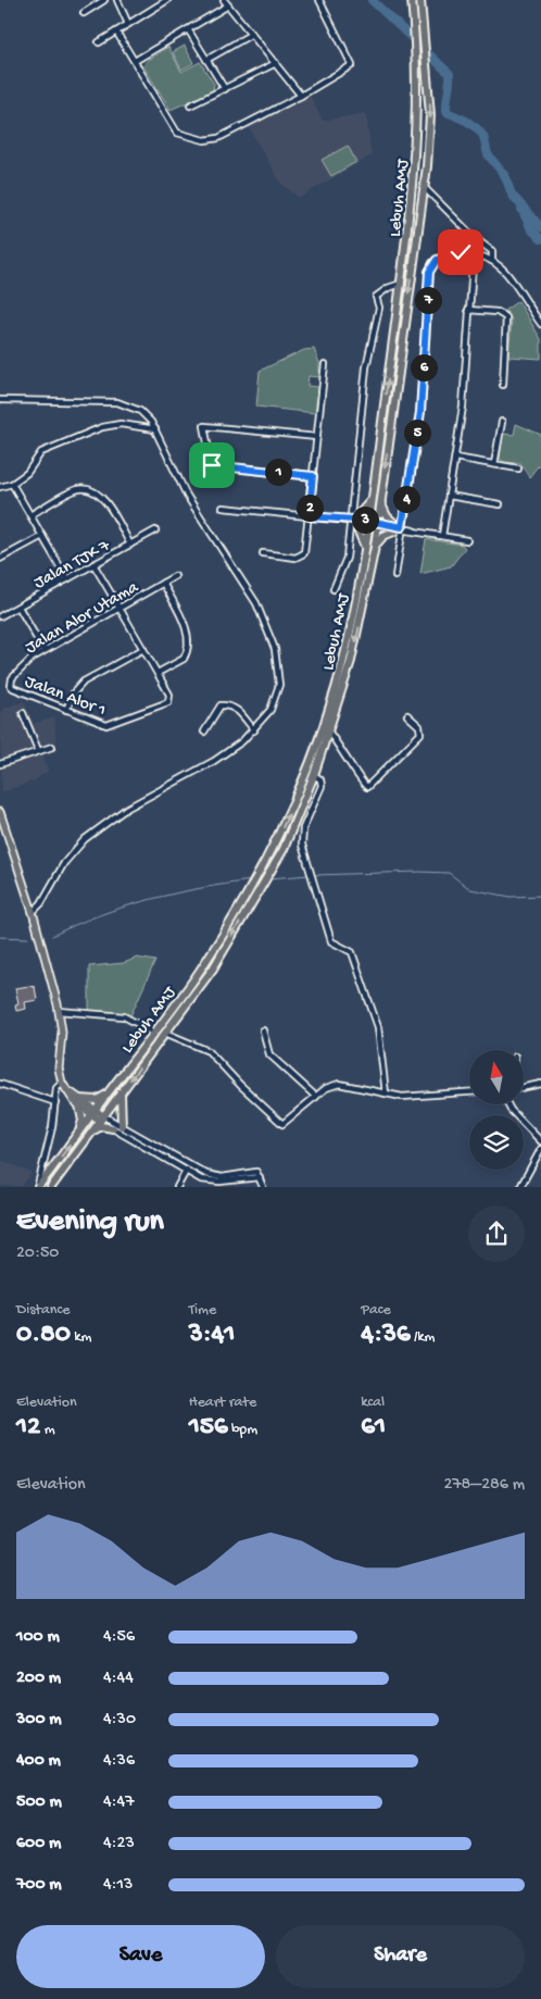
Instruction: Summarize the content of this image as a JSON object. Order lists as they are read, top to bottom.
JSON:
{
  "streets": {
    "highway": ["Lebuh AMJ"],
    "street": ["Jalan TJK 7", "Jalan Alor Utama", "Jalan Alor 1"]
  },
  "crossings": [
    ["Jalan Alor Utama", "Jalan Alor 1"]
  ],
  "north": "top",
  "page": {
    "pins": [
      "7",
      "6",
      "5",
      "1",
      "4",
      "2",
      "3"
    ],
    "heading": ["Evening run", "20:50"],
    "stats": [
      ["Distance", "0.80 km"],
      ["Time", "3:41"],
      ["Pace", "4:36 /km"],
      ["Elevation", "12 m"],
      ["Heart rate", "156 bpm"],
      ["kcal", "61"]
    ],
    "chart": ["Elevation", "278–286 m"],
    "list": [
      {
        "name": "100 m",
        "note": "4:56"
      },
      {
        "name": "200 m",
        "note": "4:44"
      },
      {
        "name": "300 m",
        "note": "4:30"
      },
      {
        "name": "400 m",
        "note": "4:36"
      },
      {
        "name": "500 m",
        "note": "4:47"
      },
      {
        "name": "600 m",
        "note": "4:23"
      },
      {
        "name": "700 m",
        "note": "4:13"
      }
    ],
    "buttons": ["Save", "Share"]
  }
}
